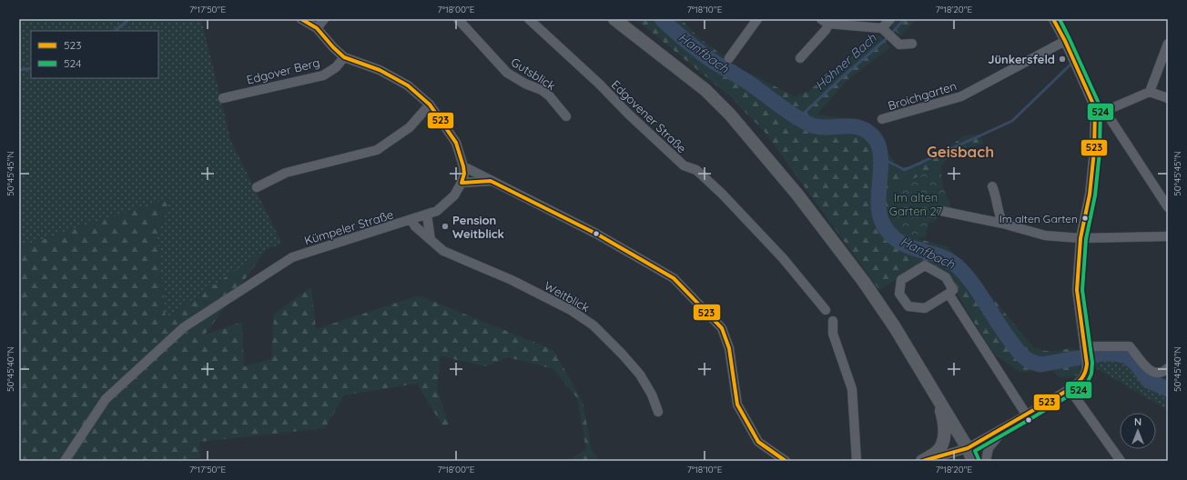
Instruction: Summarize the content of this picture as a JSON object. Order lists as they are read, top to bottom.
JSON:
{
  "streets": {
    "street": [
      "Edgover Berg",
      "Gutsblick",
      "Broichgarten",
      "Edgovener Straße",
      "Kümpeler Straße",
      "Weitblick"
    ]
  },
  "crossings": [
    ["Kümpeler Straße", "Weitblick"]
  ],
  "districts": ["Geisbach"],
  "water": ["Hanfbach", "Höhner Bach"],
  "parks": ["Im alten Garten 27"],
  "places": ["Jünkersfeld", "Im alten Garten", "Pension Weitblick"],
  "lines": ["transit line 523", "transit line 524"],
  "legend": ["523", "524"],
  "north": "top",
  "coordinates": [
    "7°17'50\"E",
    "7°18'00\"E",
    "7°18'10\"E",
    "7°18'20\"E",
    "50°45'45\"N",
    "50°45'40\"N"
  ]
}
